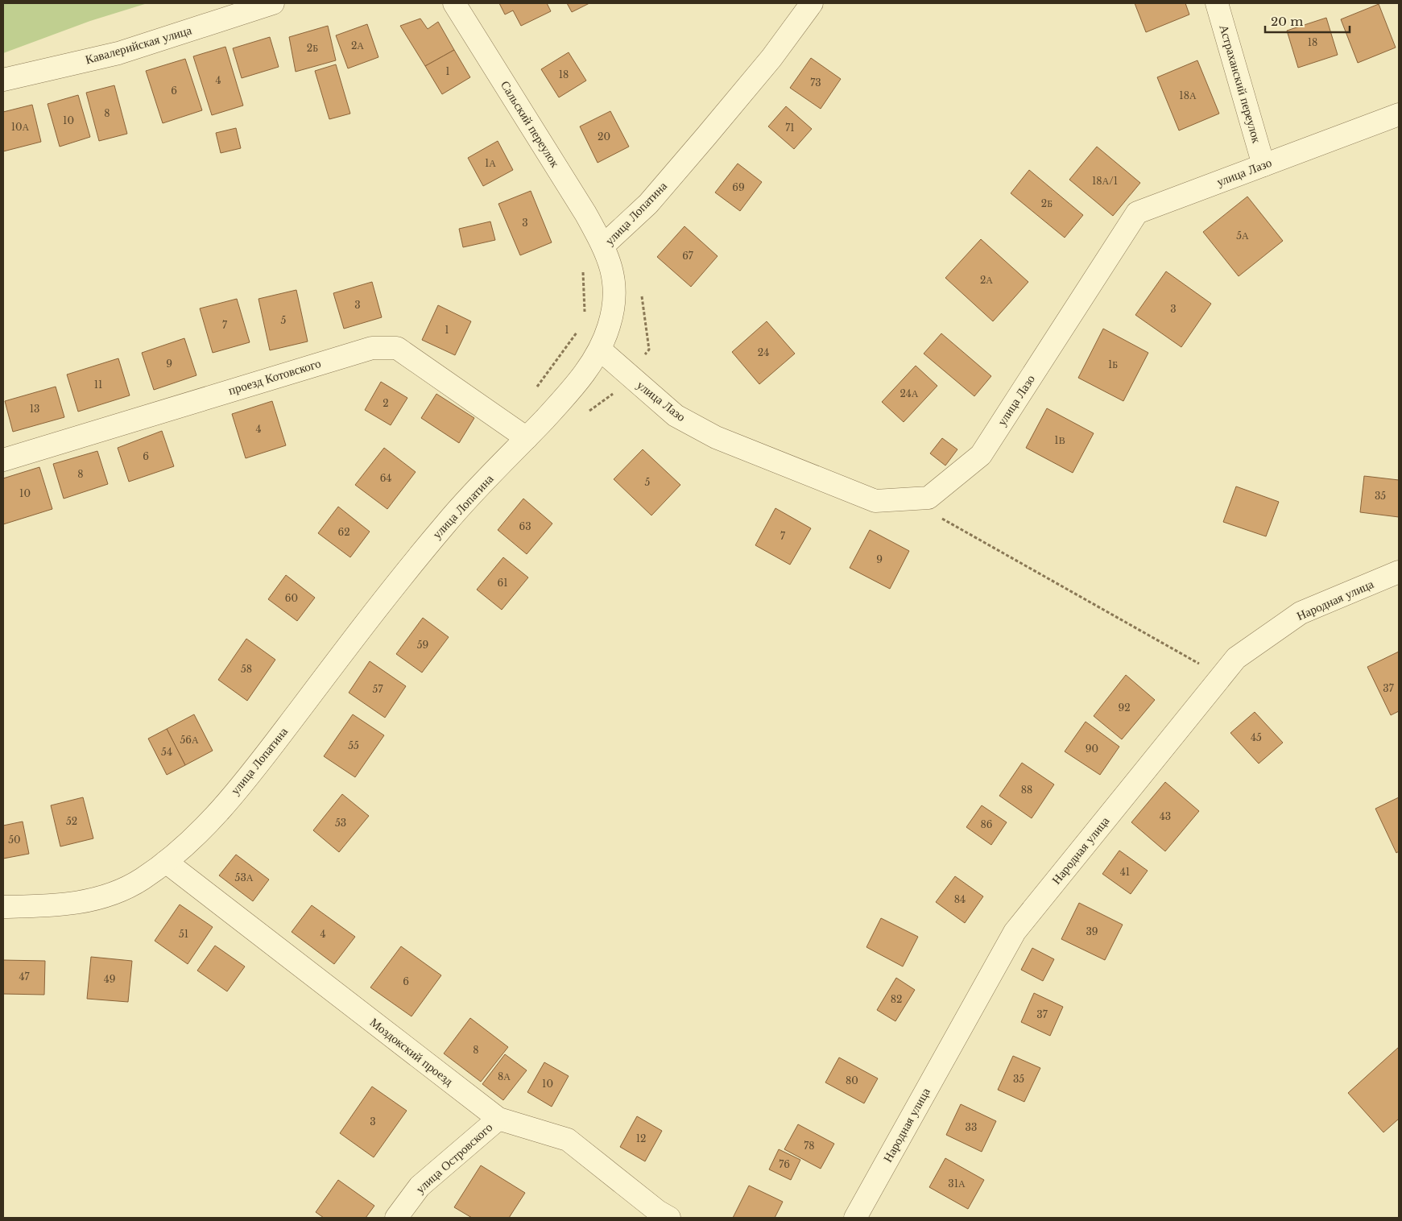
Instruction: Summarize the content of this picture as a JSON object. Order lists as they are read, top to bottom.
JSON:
{
  "streets": {
    "street": [
      "Кавалерийская улица",
      "Астраханский переулок",
      "Сальский переулок",
      "улица Лазо",
      "улица Лопатина",
      "проезд Котовского",
      "Народная улица",
      "Моздокский проезд",
      "улица Островского"
    ]
  },
  "crossings": [
    ["Астраханский переулок", "улица Лазо"],
    ["Сальский переулок", "улица Лопатина"],
    ["улица Лазо", "улица Лопатина"],
    ["улица Лопатина", "проезд Котовского"],
    ["улица Лопатина", "Моздокский проезд"],
    ["Моздокский проезд", "улица Островского"]
  ],
  "house_numbers": [
    "18",
    "2А",
    "2Б",
    "1",
    "18",
    "4",
    "73",
    "6",
    "18А",
    "8",
    "10",
    "10А",
    "71",
    "20",
    "1А",
    "18А/1",
    "69",
    "2Б",
    "3",
    "5А",
    "67",
    "2А",
    "3",
    "3",
    "5",
    "7",
    "1",
    "24",
    "9",
    "1Б",
    "11",
    "24А",
    "2",
    "13",
    "4",
    "1В",
    "6",
    "8",
    "64",
    "5",
    "10",
    "35",
    "63",
    "62",
    "7",
    "9",
    "61",
    "60",
    "59",
    "58",
    "37",
    "57",
    "92",
    "45",
    "56А",
    "55",
    "90",
    "54",
    "88",
    "43",
    "52",
    "53",
    "86",
    "50",
    "41",
    "53А",
    "84",
    "39",
    "51",
    "4",
    "47",
    "49",
    "6",
    "82",
    "37",
    "8",
    "8А",
    "35",
    "80",
    "10",
    "3",
    "33",
    "12",
    "78",
    "76",
    "31А"
  ],
  "scale_bar": "20 m"
}
